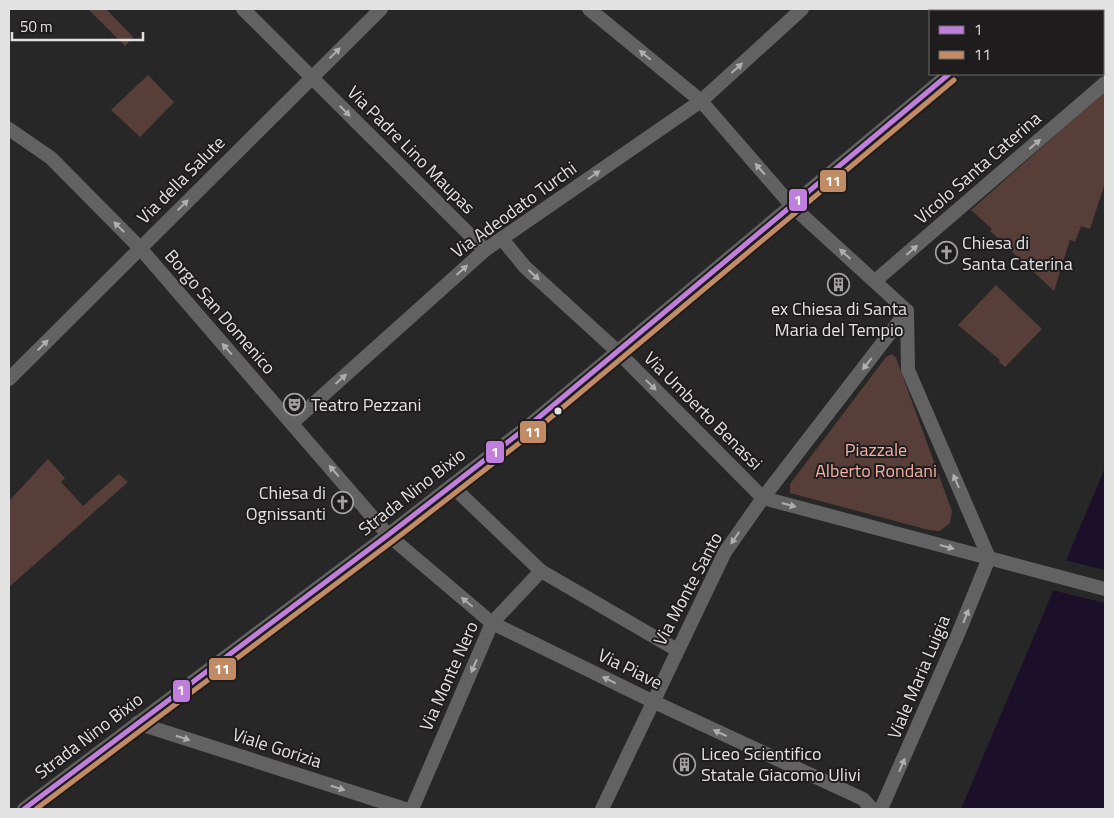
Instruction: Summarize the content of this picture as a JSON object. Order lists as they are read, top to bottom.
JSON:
{
  "streets": {
    "street": [
      "Via Padre Lino Maupas",
      "Vicolo Santa Caterina",
      "Via della Salute",
      "Via Adeodato Turchi",
      "Borgo San Domenico",
      "Via Umberto Benassi",
      "Strada Nino Bixio",
      "Via Monte Santo",
      "Via Piave",
      "Via Monte Nero",
      "Viale Maria Luigia",
      "Viale Gorizia"
    ]
  },
  "crossings": [
    ["Via Padre Lino Maupas", "Via della Salute"],
    ["Via Padre Lino Maupas", "Via Adeodato Turchi"],
    ["Via della Salute", "Borgo San Domenico"],
    ["Via Adeodato Turchi", "Borgo San Domenico"],
    ["Borgo San Domenico", "Strada Nino Bixio"],
    ["Borgo San Domenico", "Via Piave"],
    ["Via Umberto Benassi", "Strada Nino Bixio"],
    ["Via Umberto Benassi", "Via Monte Santo"],
    ["Strada Nino Bixio", "Via Piave"],
    ["Strada Nino Bixio", "Viale Gorizia"],
    ["Via Monte Santo", "Via Piave"],
    ["Via Piave", "Via Monte Nero"]
  ],
  "one_way": [
    "Via Padre Lino Maupas",
    "Vicolo Santa Caterina",
    "Via della Salute",
    "Via Adeodato Turchi",
    "Borgo San Domenico",
    "Via Umberto Benassi",
    "Via Monte Santo",
    "Via Monte Nero",
    "Viale Maria Luigia",
    "Viale Gorizia"
  ],
  "parks": ["Piazzale Alberto Rondani"],
  "places": {
    "church": ["Chiesa di Santa Caterina", "Chiesa di Ognissanti"],
    "building": ["ex Chiesa di Santa Maria del Tempio", "Liceo Scientifico Statale Giacomo Ulivi"],
    "theatre": ["Teatro Pezzani"]
  },
  "lines": ["transit line 1", "transit line 11"],
  "legend": ["1", "11"],
  "scale_bar": "50 m"
}
